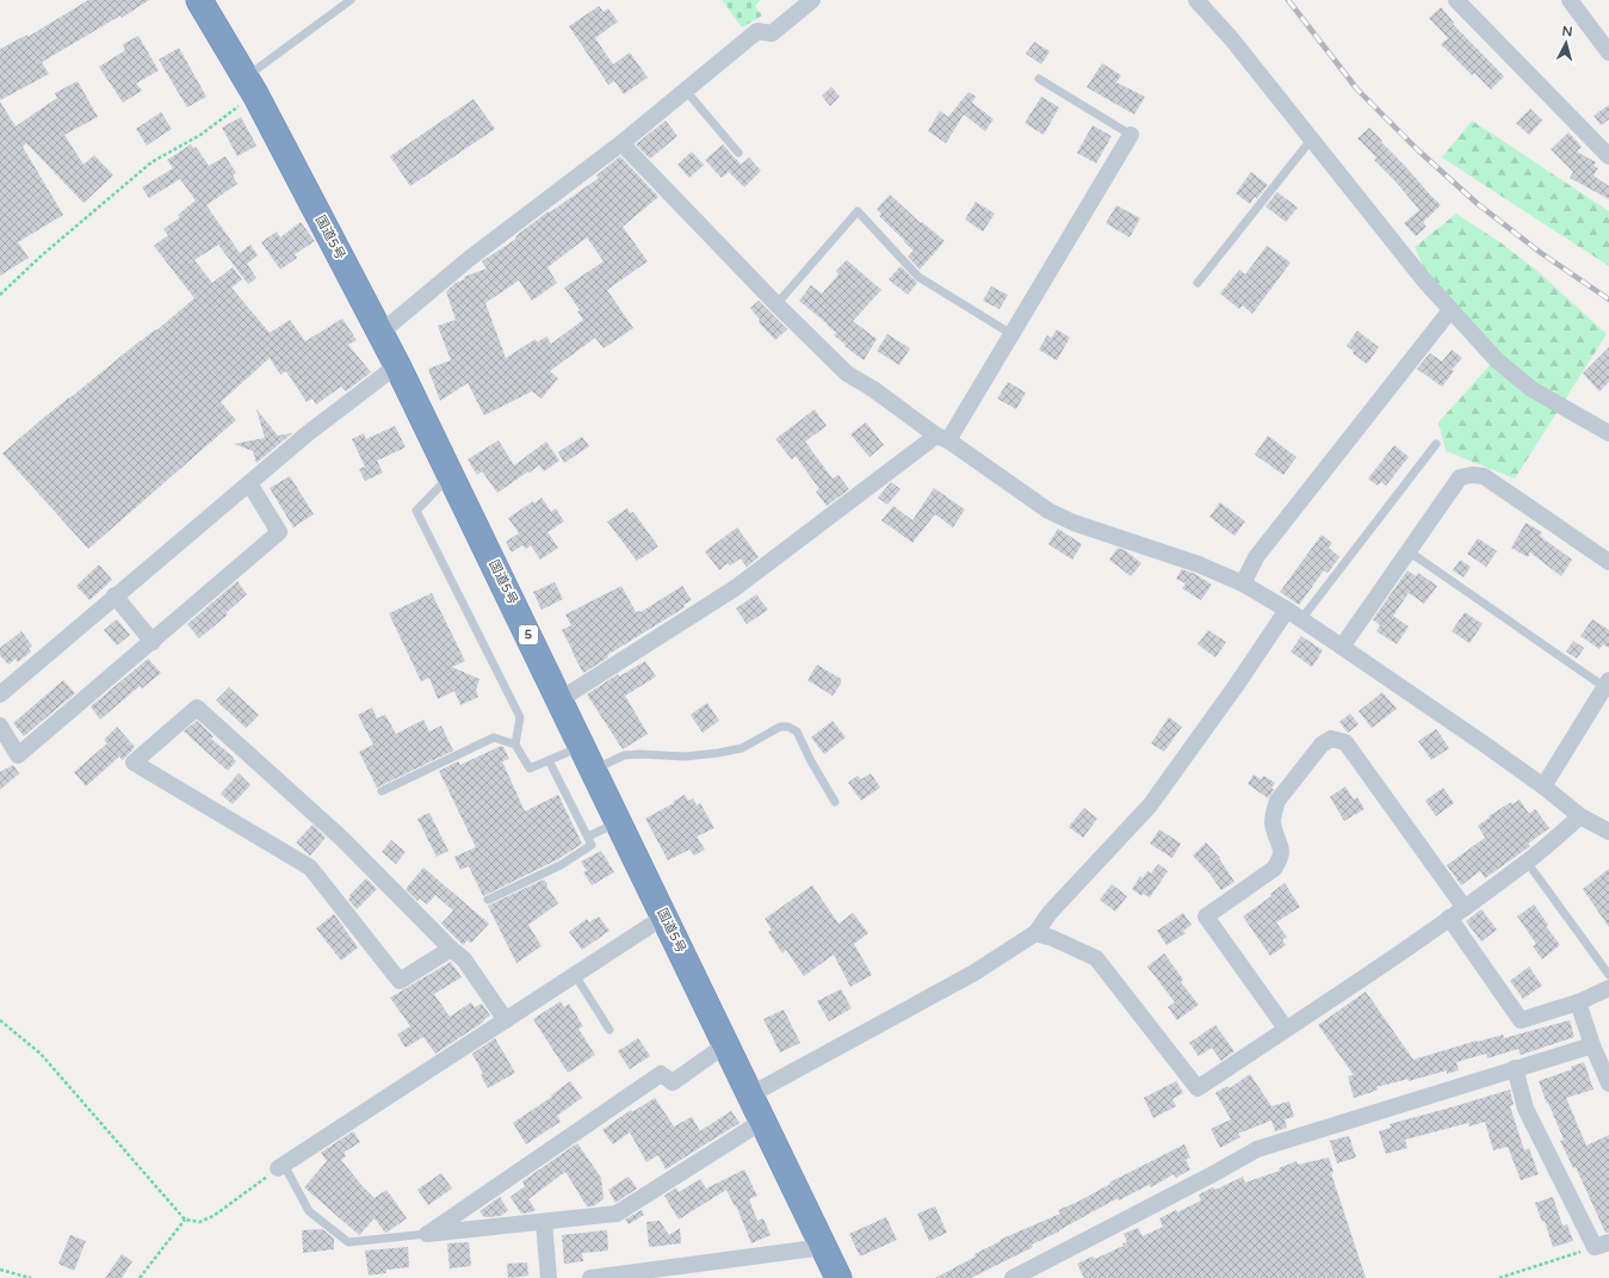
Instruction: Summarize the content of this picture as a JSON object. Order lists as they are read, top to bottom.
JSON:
{
  "streets": {
    "highway": ["国道5号", "5"]
  },
  "north": "top"
}
